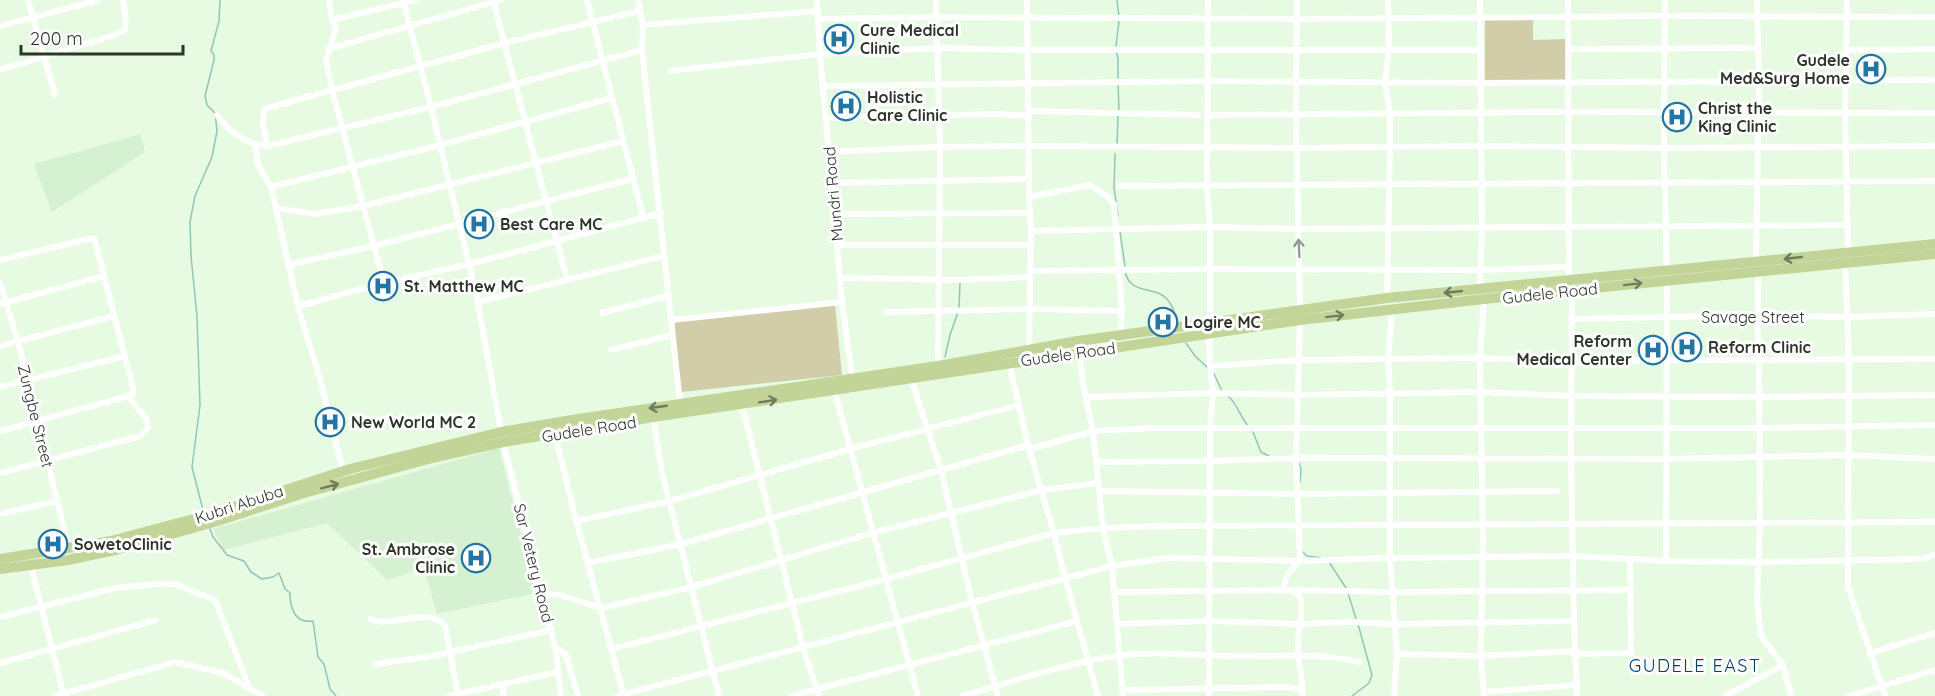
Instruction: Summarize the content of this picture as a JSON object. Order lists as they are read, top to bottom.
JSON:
{
  "streets": {
    "highway": ["Gudele Road", "Kubri Abuba"],
    "street": [
      "Mundri Road",
      "Savage Street",
      "Zungbe Street",
      "Sar Vetery Road"
    ]
  },
  "crossings": [
    ["Mundri Road", "Gudele Road"],
    ["Gudele Road", "Kubri Abuba"],
    ["Gudele Road", "Sar Vetery Road"]
  ],
  "districts": ["GUDELE EAST"],
  "places": {
    "hospital": [
      "Cure Medical Clinic",
      "Gudele Med&Surg Home",
      "Holistic Care Clinic",
      "Christ the King Clinic",
      "Best Care MC",
      "St. Matthew MC",
      "Logire MC",
      "Reform Clinic",
      "Reform Medical Center",
      "New World MC 2",
      "SowetoClinic",
      "St. Ambrose Clinic"
    ]
  },
  "scale_bar": "200 m"
}
